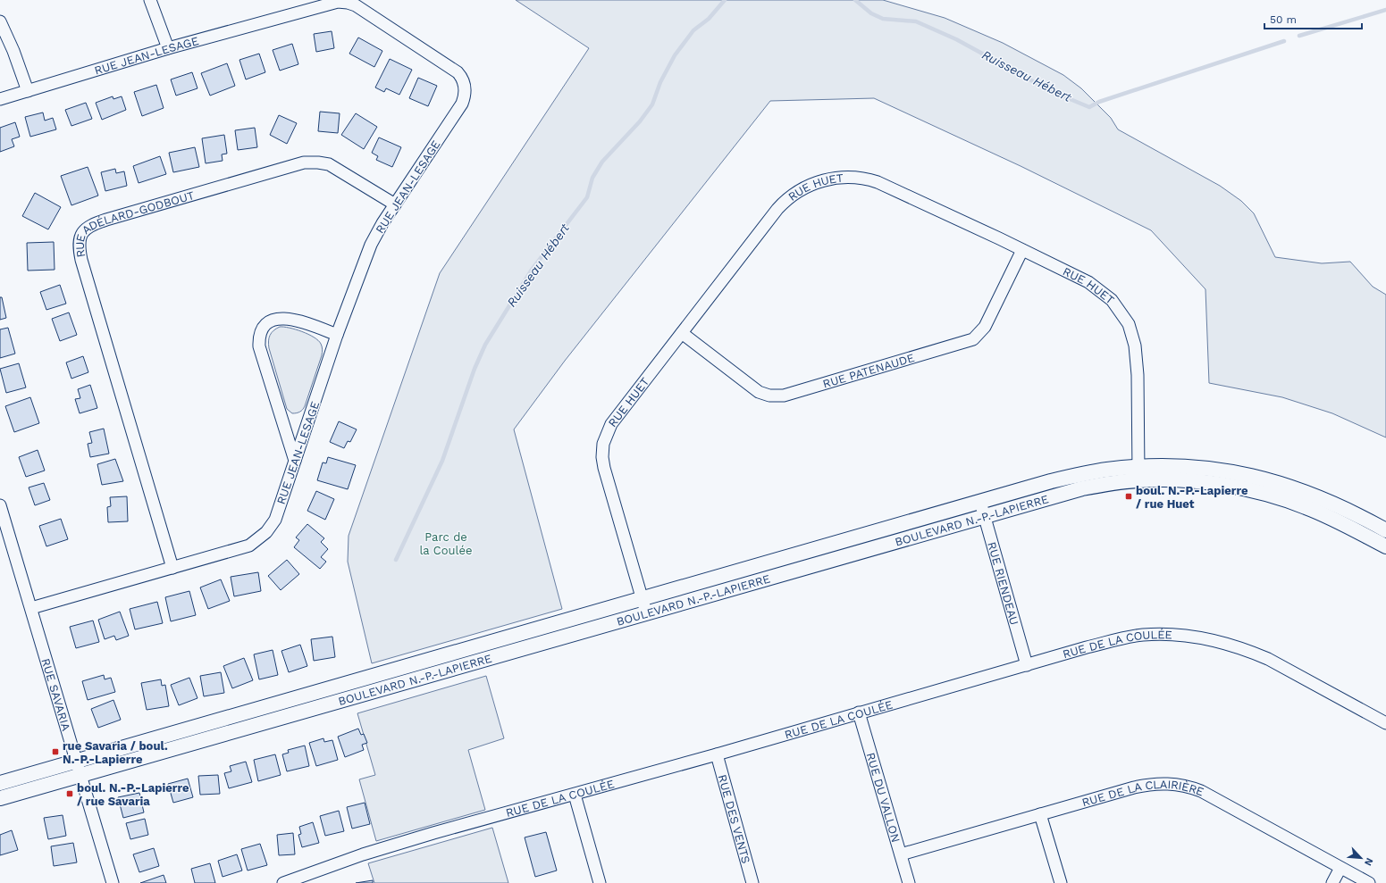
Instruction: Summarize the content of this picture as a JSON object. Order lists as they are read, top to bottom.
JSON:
{
  "streets": {
    "street": [
      "RUE JEAN-LESAGE",
      "RUE HUET",
      "RUE ADÉLARD-GODBOUT",
      "RUE PATENAUDE",
      "BOULEVARD N.-P.-LAPIERRE",
      "RUE RIENDEAU",
      "RUE DE LA COULÉE",
      "RUE SAVARIA",
      "RUE DU VALLON",
      "RUE DE LA CLAIRIÈRE",
      "RUE DES VENTS"
    ]
  },
  "crossings": [
    ["RUE JEAN-LESAGE", "RUE ADÉLARD-GODBOUT"],
    ["RUE JEAN-LESAGE", "RUE SAVARIA"],
    ["RUE HUET", "RUE PATENAUDE"],
    ["RUE HUET", "BOULEVARD N.-P.-LAPIERRE"],
    ["BOULEVARD N.-P.-LAPIERRE", "RUE RIENDEAU"],
    ["BOULEVARD N.-P.-LAPIERRE", "RUE SAVARIA"],
    ["RUE RIENDEAU", "RUE DE LA COULÉE"],
    ["RUE DE LA COULÉE", "RUE DU VALLON"],
    ["RUE DE LA COULÉE", "RUE DES VENTS"],
    ["RUE DU VALLON", "RUE DE LA CLAIRIÈRE"]
  ],
  "water": ["Ruisseau Hébert"],
  "parks": ["Parc de la Coulée"],
  "places": {
    "transit": ["boul. N.-P.-Lapierre / rue Huet", "rue Savaria / boul. N.-P.-Lapierre", "boul. N.-P.-Lapierre / rue Savaria"]
  },
  "scale_bar": "50 m",
  "north": "bottom right"
}
